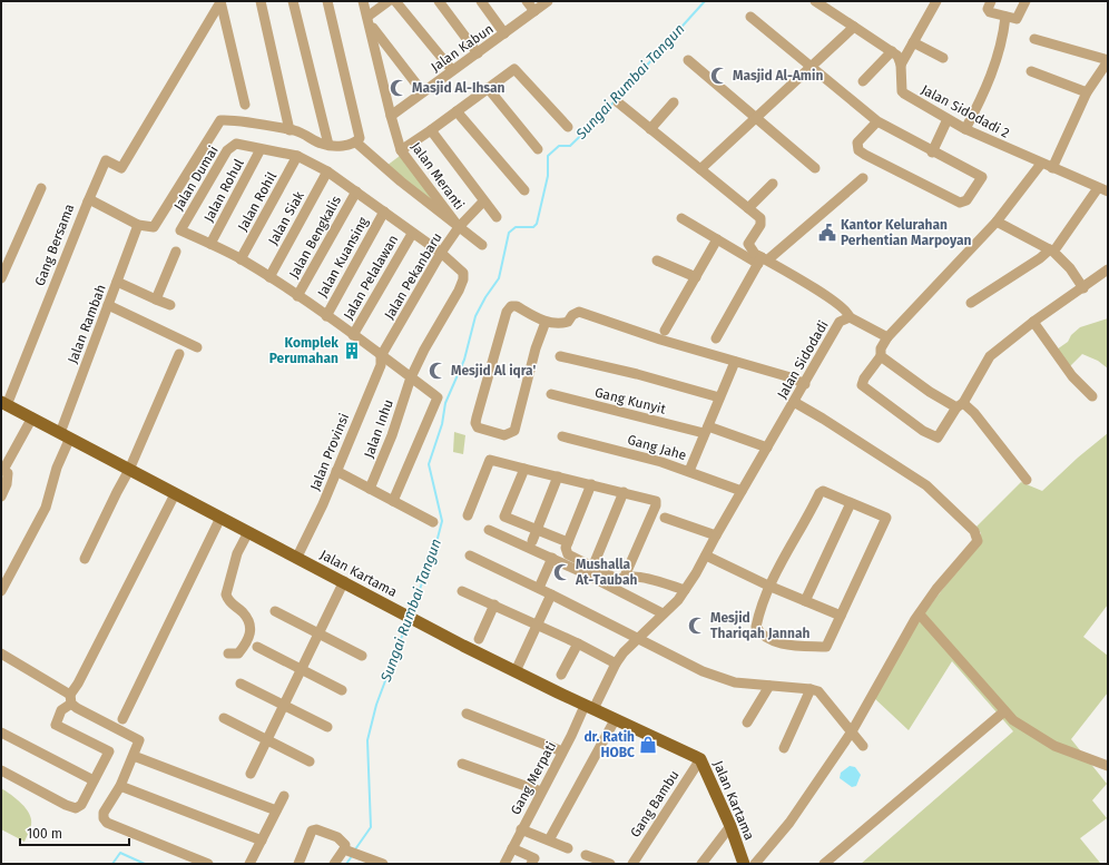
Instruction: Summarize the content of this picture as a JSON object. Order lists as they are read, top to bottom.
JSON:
{
  "streets": {
    "main road": ["Jalan Kartama"],
    "street": [
      "Jalan Kabun",
      "Jalan Sidodadi 2",
      "Jalan Meranti",
      "Jalan Dumai",
      "Jalan Rohul",
      "Jalan Rohil",
      "Jalan Siak",
      "Jalan Bengkalis",
      "Gang Bersama",
      "Jalan Kuansing",
      "Jalan Pekanbaru",
      "Jalan Pelalawan",
      "Jalan Rambah",
      "Jalan Sidodadi",
      "Gang Kunyit",
      "Jalan Inhu",
      "Gang Jahe",
      "Jalan Provinsi",
      "Gang Merpati",
      "Gang Bambu"
    ]
  },
  "crossings": [
    ["Jalan Kabun", "Jalan Meranti"],
    ["Jalan Meranti", "Jalan Pekanbaru"],
    ["Jalan Dumai", "Jalan Rohul"],
    ["Jalan Dumai", "Jalan Rohil"],
    ["Jalan Dumai", "Jalan Siak"],
    ["Jalan Dumai", "Jalan Bengkalis"],
    ["Jalan Dumai", "Jalan Kuansing"],
    ["Jalan Dumai", "Jalan Pekanbaru"],
    ["Jalan Dumai", "Jalan Pelalawan"],
    ["Jalan Dumai", "Jalan Inhu"],
    ["Jalan Dumai", "Jalan Provinsi"],
    ["Gang Bersama", "Jalan Rambah"],
    ["Gang Bersama", "Jalan Kartama"],
    ["Jalan Pekanbaru", "Jalan Provinsi"],
    ["Jalan Rambah", "Jalan Kartama"],
    ["Jalan Sidodadi", "Gang Kunyit"],
    ["Jalan Sidodadi", "Gang Jahe"],
    ["Jalan Sidodadi", "Jalan Kartama"],
    ["Jalan Sidodadi", "Gang Merpati"],
    ["Jalan Provinsi", "Jalan Kartama"],
    ["Jalan Kartama", "Gang Merpati"],
    ["Jalan Kartama", "Gang Bambu"]
  ],
  "water": ["Sungai Rumbai Tangun"],
  "places": {
    "mosque": [
      "Masjid Al-Amin",
      "Masjid Al-Ihsan",
      "Mesjid Al iqra'",
      "Mushalla At-Taubah",
      "Mesjid Thariqah Jannah"
    ],
    "public building": ["Kantor Kelurahan Perhentian Marpoyan"],
    "building": ["Komplek Perumahan"],
    "shop": ["dr. Ratih HOBC"]
  },
  "scale_bar": "100 m"
}
